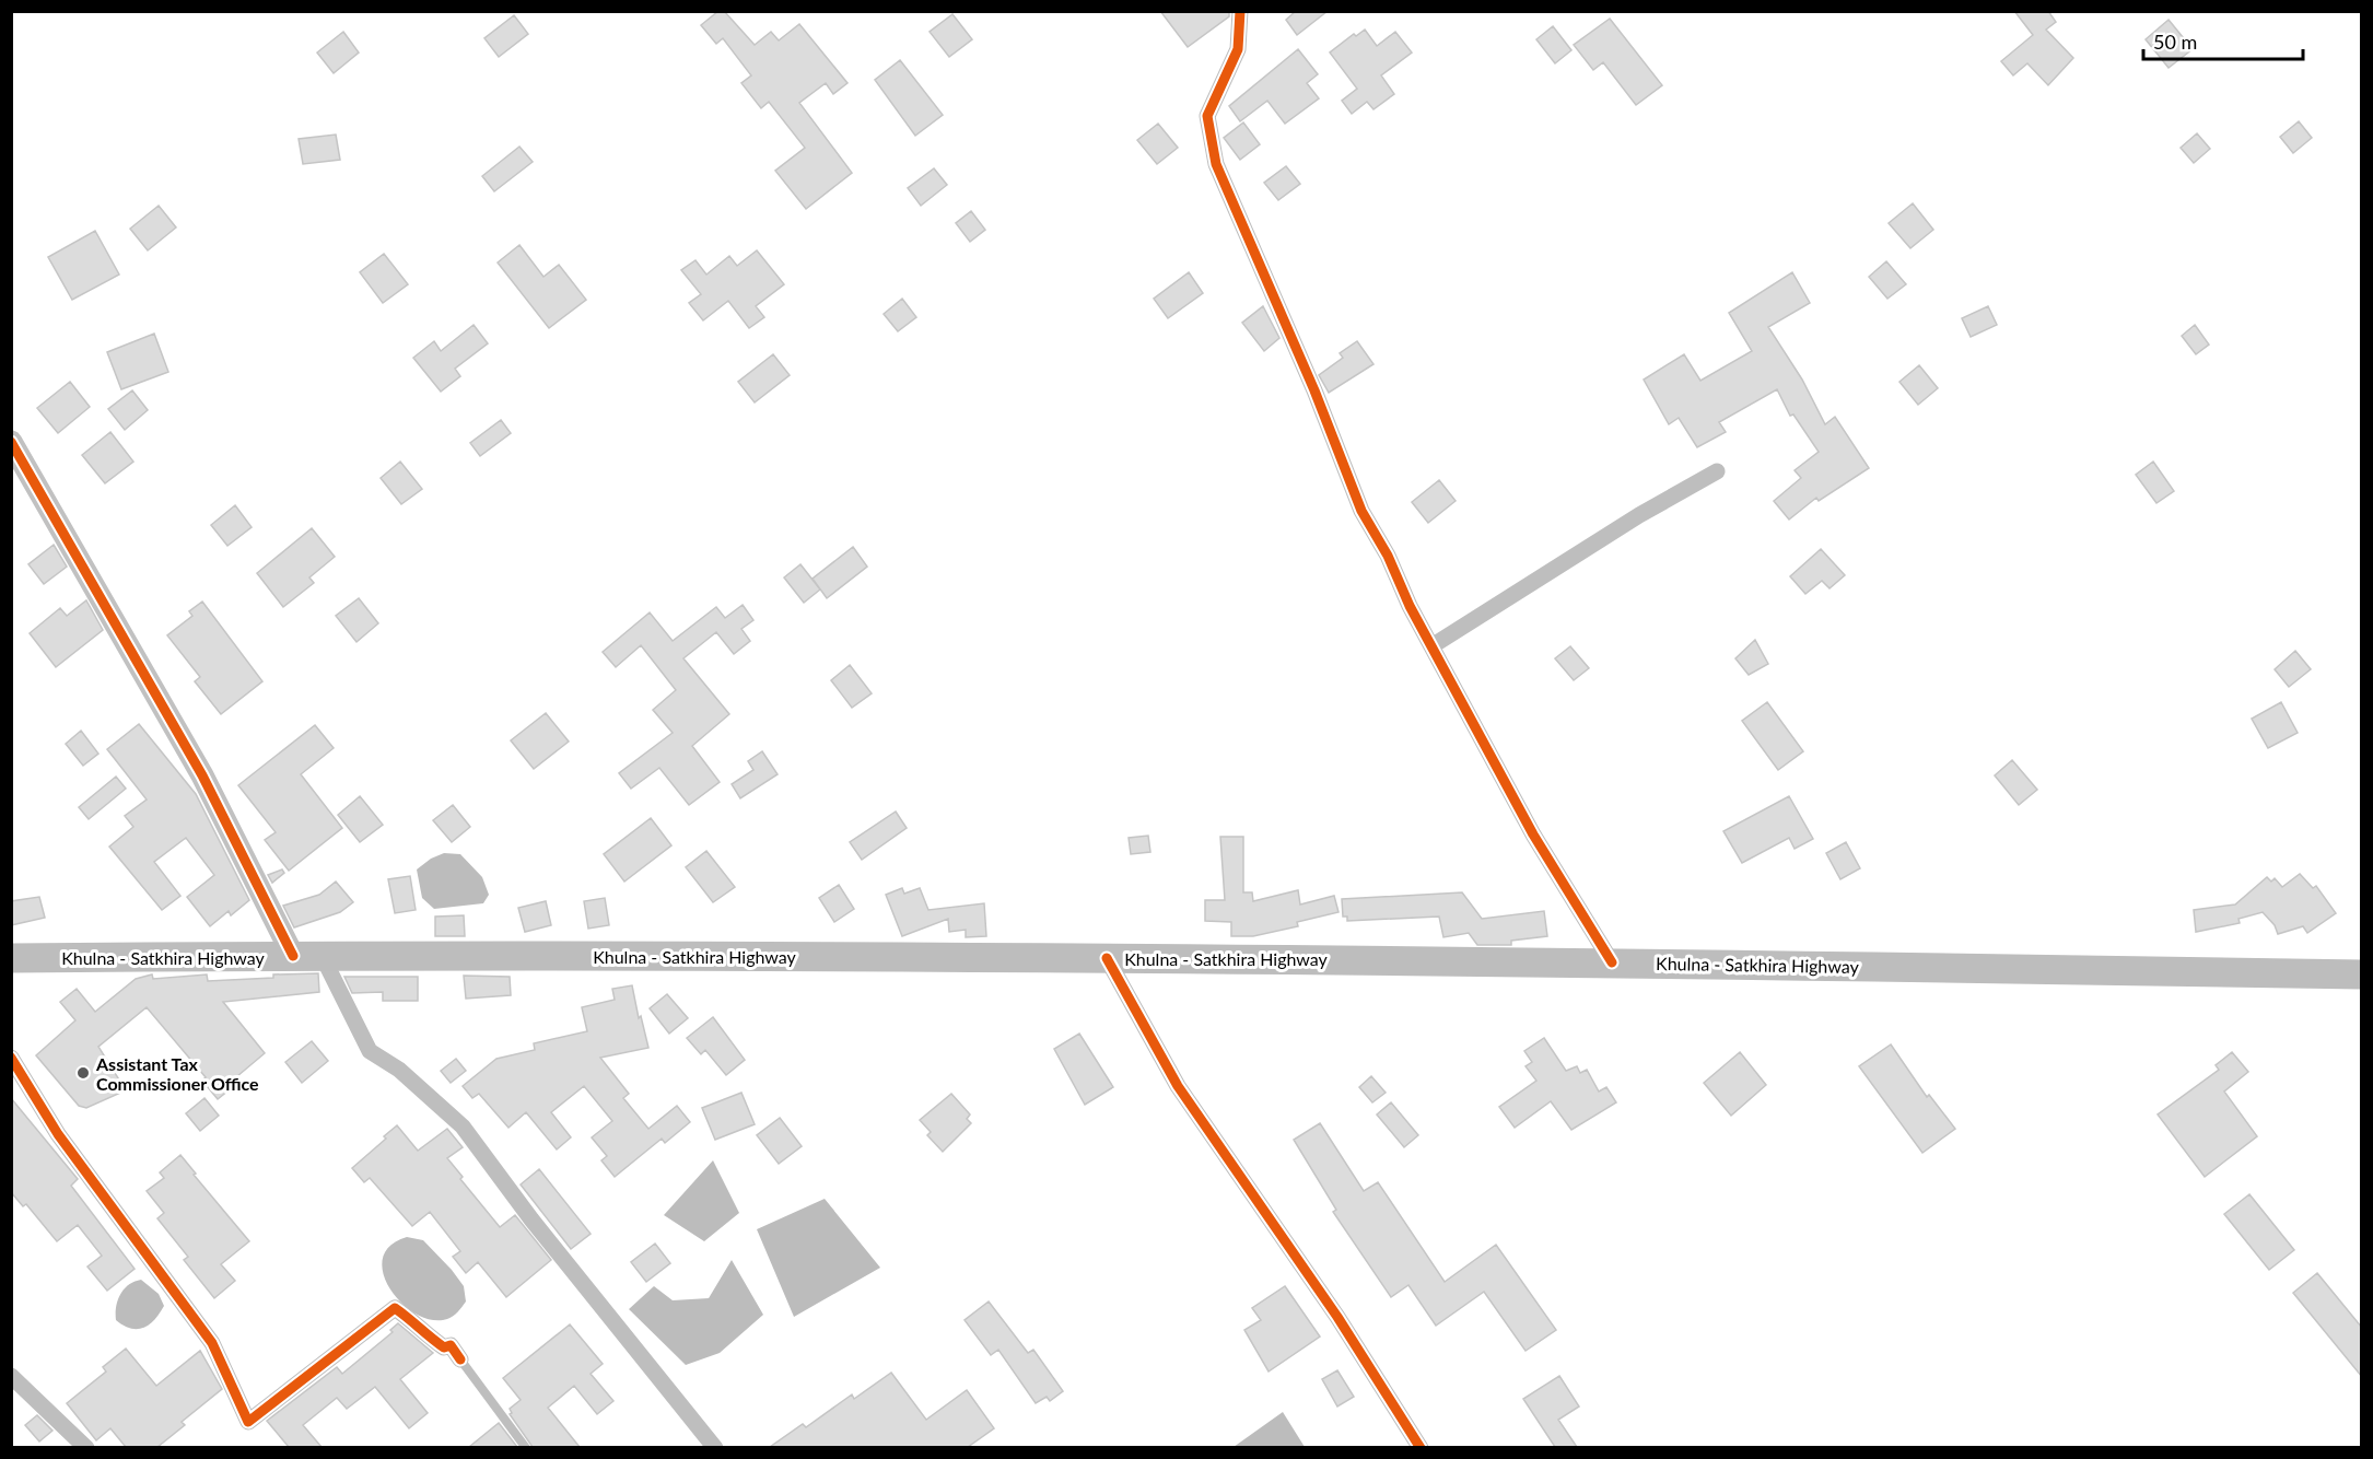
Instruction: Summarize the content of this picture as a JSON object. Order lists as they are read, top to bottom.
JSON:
{
  "streets": {
    "highway": ["Khulna - Satkhira Highway"]
  },
  "places": ["Assistant Tax Commissioner Office"],
  "scale_bar": "50 m"
}
